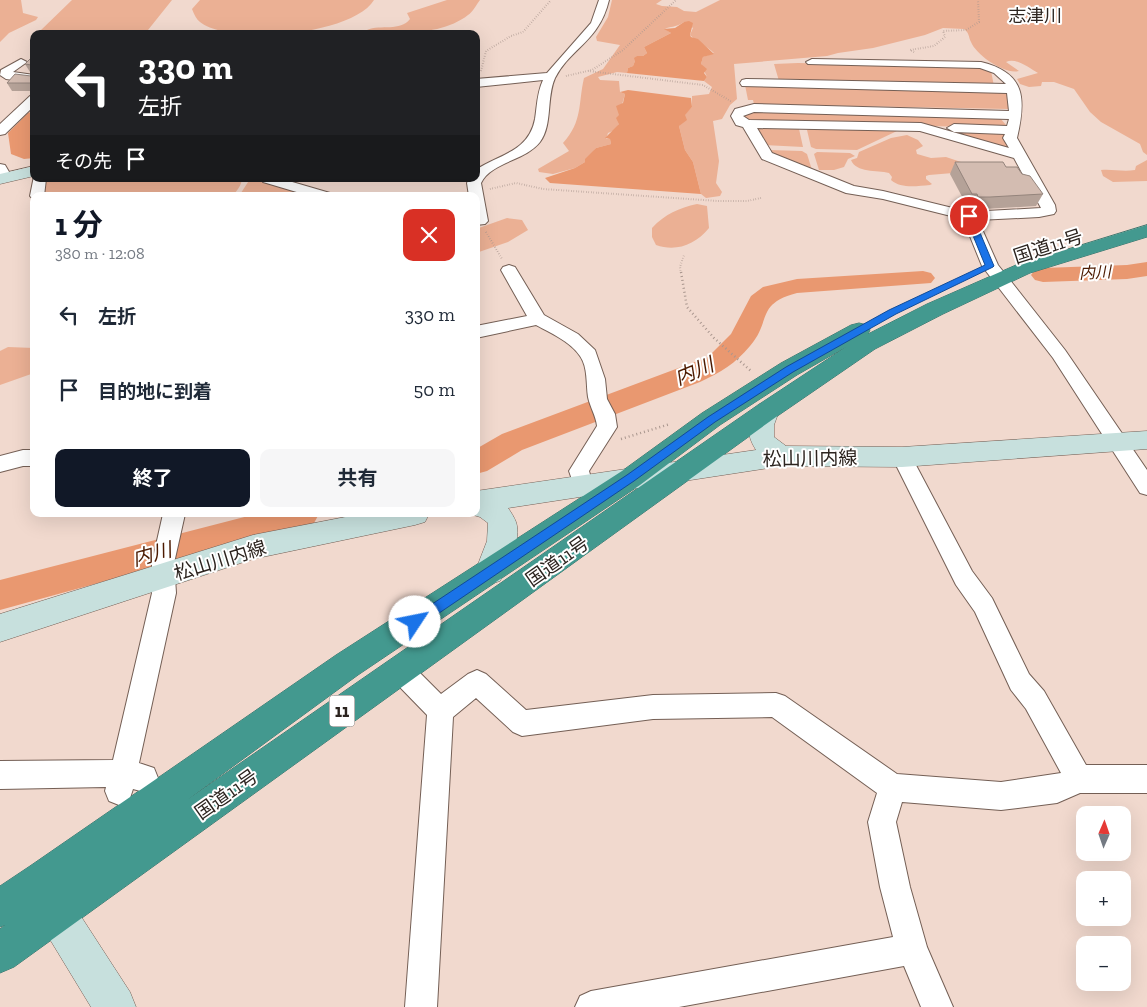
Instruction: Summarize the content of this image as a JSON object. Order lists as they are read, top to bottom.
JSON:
{
  "streets": {
    "highway": ["国道11号", "11"],
    "main road": ["松山川内線"]
  },
  "crossings": [
    ["国道11号", "松山川内線"]
  ],
  "districts": ["志津川"],
  "water": ["内川"],
  "north": "top",
  "page": {
    "turn": ["330 m", "左折"],
    "then": "その先",
    "heading": ["1 分", "380 m · 12:08"],
    "list": [
      {
        "name": "左折",
        "value": "330 m"
      },
      {
        "name": "目的地に到着",
        "value": "50 m"
      }
    ],
    "buttons": ["終了", "共有"],
    "map_buttons": ["+", "−"]
  }
}
